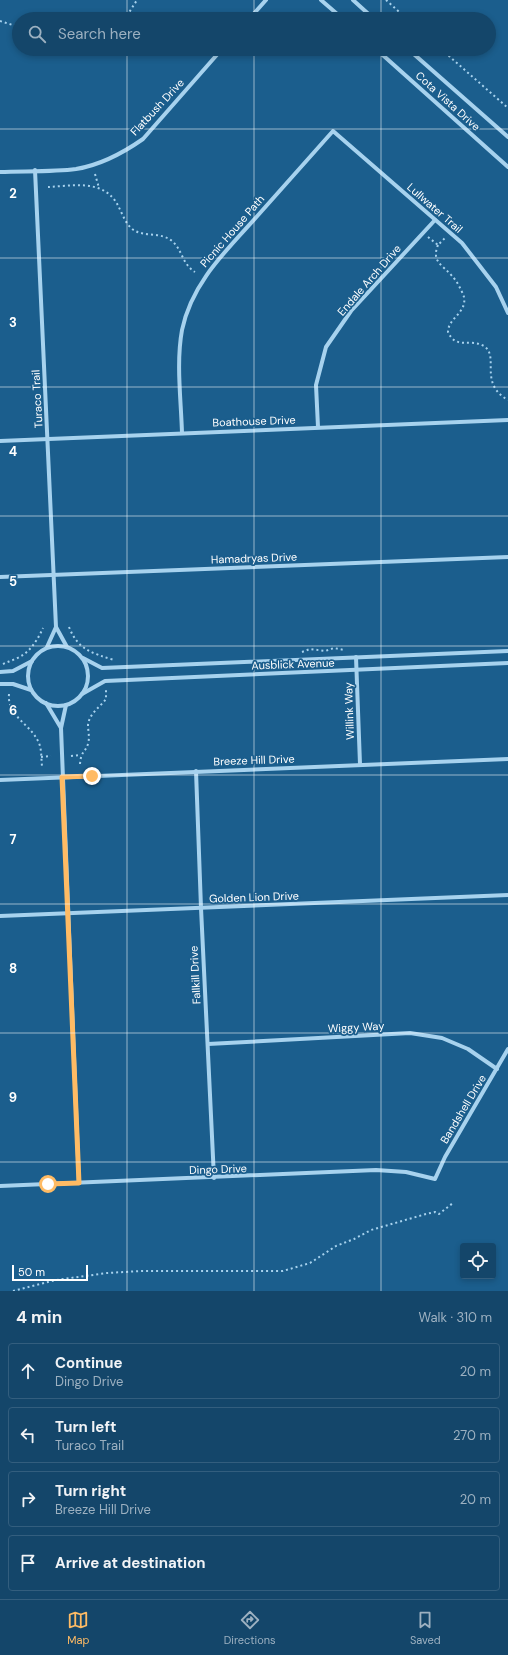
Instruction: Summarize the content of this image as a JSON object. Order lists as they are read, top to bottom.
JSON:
{
  "streets": {
    "street": [
      "Cota Vista Drive",
      "Flatbush Drive",
      "Lullwater Trail",
      "Picnic House Path",
      "Endale Arch Drive",
      "Turaco Trail",
      "Boathouse Drive",
      "Hamadryas Drive",
      "Ausblick Avenue",
      "Willink Way",
      "Breeze Hill Drive",
      "Golden Lion Drive",
      "Fallkill Drive",
      "Wiggy Way",
      "Bandshell Drive",
      "Dingo Drive"
    ]
  },
  "crossings": [
    ["Flatbush Drive", "Turaco Trail"],
    ["Lullwater Trail", "Picnic House Path"],
    ["Lullwater Trail", "Endale Arch Drive"],
    ["Picnic House Path", "Boathouse Drive"],
    ["Endale Arch Drive", "Boathouse Drive"],
    ["Turaco Trail", "Boathouse Drive"],
    ["Turaco Trail", "Hamadryas Drive"],
    ["Turaco Trail", "Ausblick Avenue"],
    ["Ausblick Avenue", "Willink Way"],
    ["Willink Way", "Breeze Hill Drive"],
    ["Breeze Hill Drive", "Fallkill Drive"],
    ["Golden Lion Drive", "Fallkill Drive"],
    ["Fallkill Drive", "Wiggy Way"],
    ["Fallkill Drive", "Dingo Drive"],
    ["Wiggy Way", "Bandshell Drive"],
    ["Bandshell Drive", "Dingo Drive"]
  ],
  "scale_bar": "50 m",
  "page": {
    "search": "Search here",
    "scale": "50 m",
    "heading": ["4 min", "Walk · 310 m"],
    "list": [
      ["Continue", "Dingo Drive", "20 m"],
      ["Turn left", "Turaco Trail", "270 m"],
      ["Turn right", "Breeze Hill Drive", "20 m"],
      "Arrive at destination"
    ],
    "nav": ["Map", "Directions", "Saved"]
  },
  "grid": {
    "rows": [
      "2",
      "3",
      "4",
      "5",
      "6",
      "7",
      "8",
      "9"
    ]
  }
}
